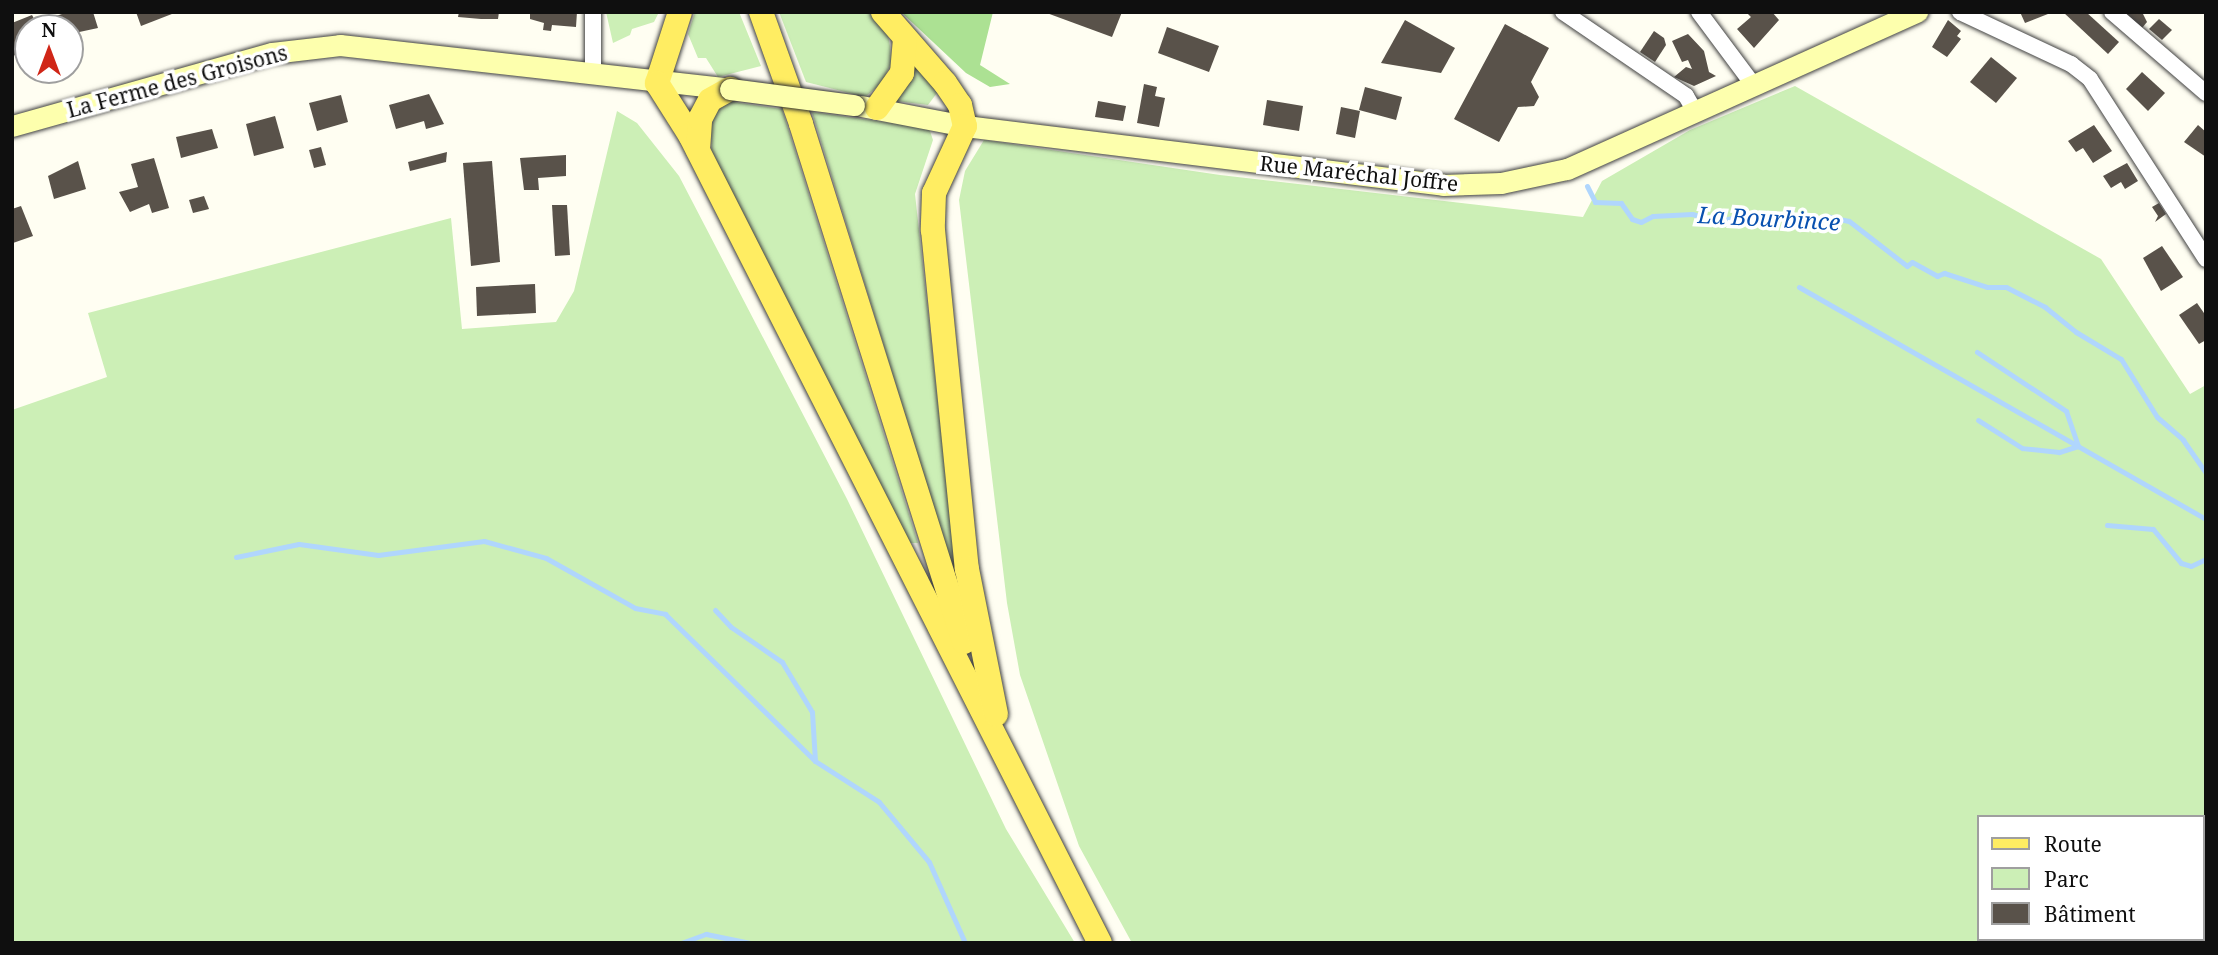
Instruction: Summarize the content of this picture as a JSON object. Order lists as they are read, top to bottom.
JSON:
{
  "streets": {
    "main road": ["La Ferme des Groisons", "Rue Maréchal Joffre"]
  },
  "crossings": [
    ["La Ferme des Groisons", "Rue Maréchal Joffre"]
  ],
  "water": ["La Bourbince"],
  "legend": ["Route", "Parc", "Bâtiment"],
  "north": "top"
}
